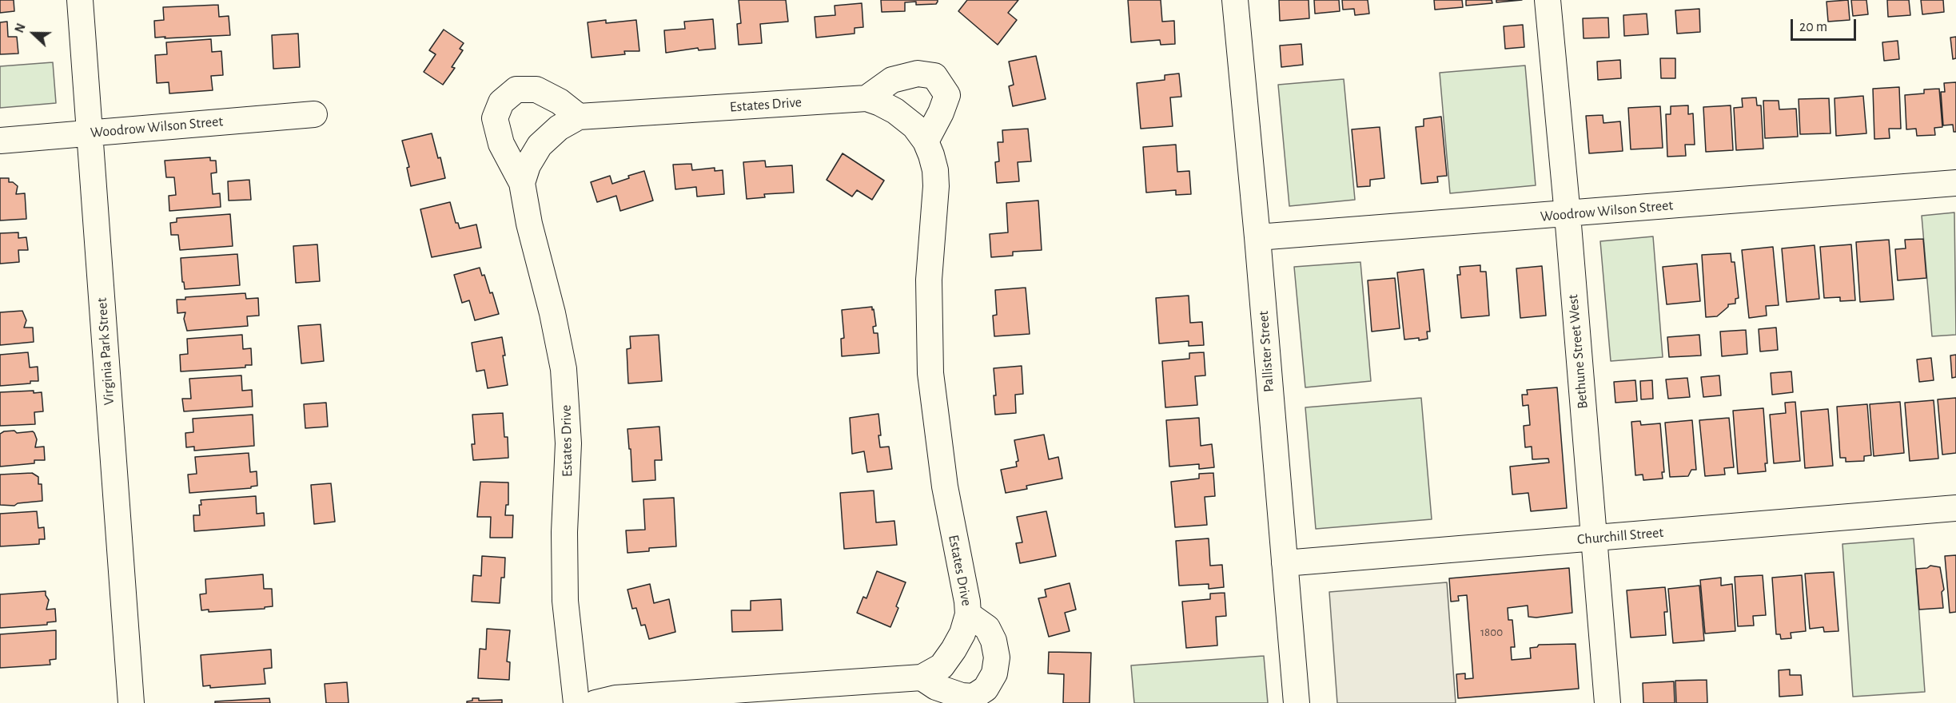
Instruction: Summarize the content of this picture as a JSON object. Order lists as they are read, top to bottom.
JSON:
{
  "streets": {
    "street": [
      "Estates Drive",
      "Woodrow Wilson Street",
      "Virginia Park Street",
      "Pallister Street",
      "Bethune Street West",
      "Churchill Street"
    ]
  },
  "crossings": [
    ["Woodrow Wilson Street", "Virginia Park Street"],
    ["Woodrow Wilson Street", "Pallister Street"],
    ["Woodrow Wilson Street", "Bethune Street West"],
    ["Pallister Street", "Churchill Street"],
    ["Bethune Street West", "Churchill Street"]
  ],
  "house_numbers": ["1800"],
  "scale_bar": "20 m",
  "north": "left"
}
